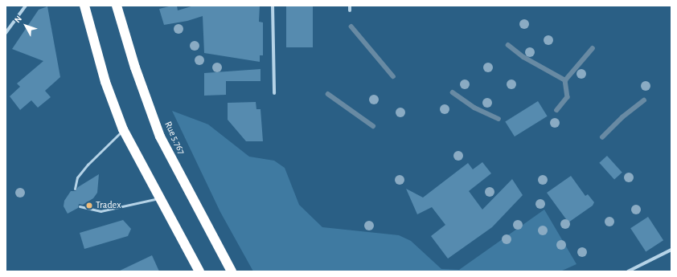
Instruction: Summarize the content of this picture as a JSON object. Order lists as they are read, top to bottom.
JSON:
{
  "streets": {
    "highway": ["Rue 5.767"]
  },
  "places": ["Tradex"],
  "north": "top left"
}
